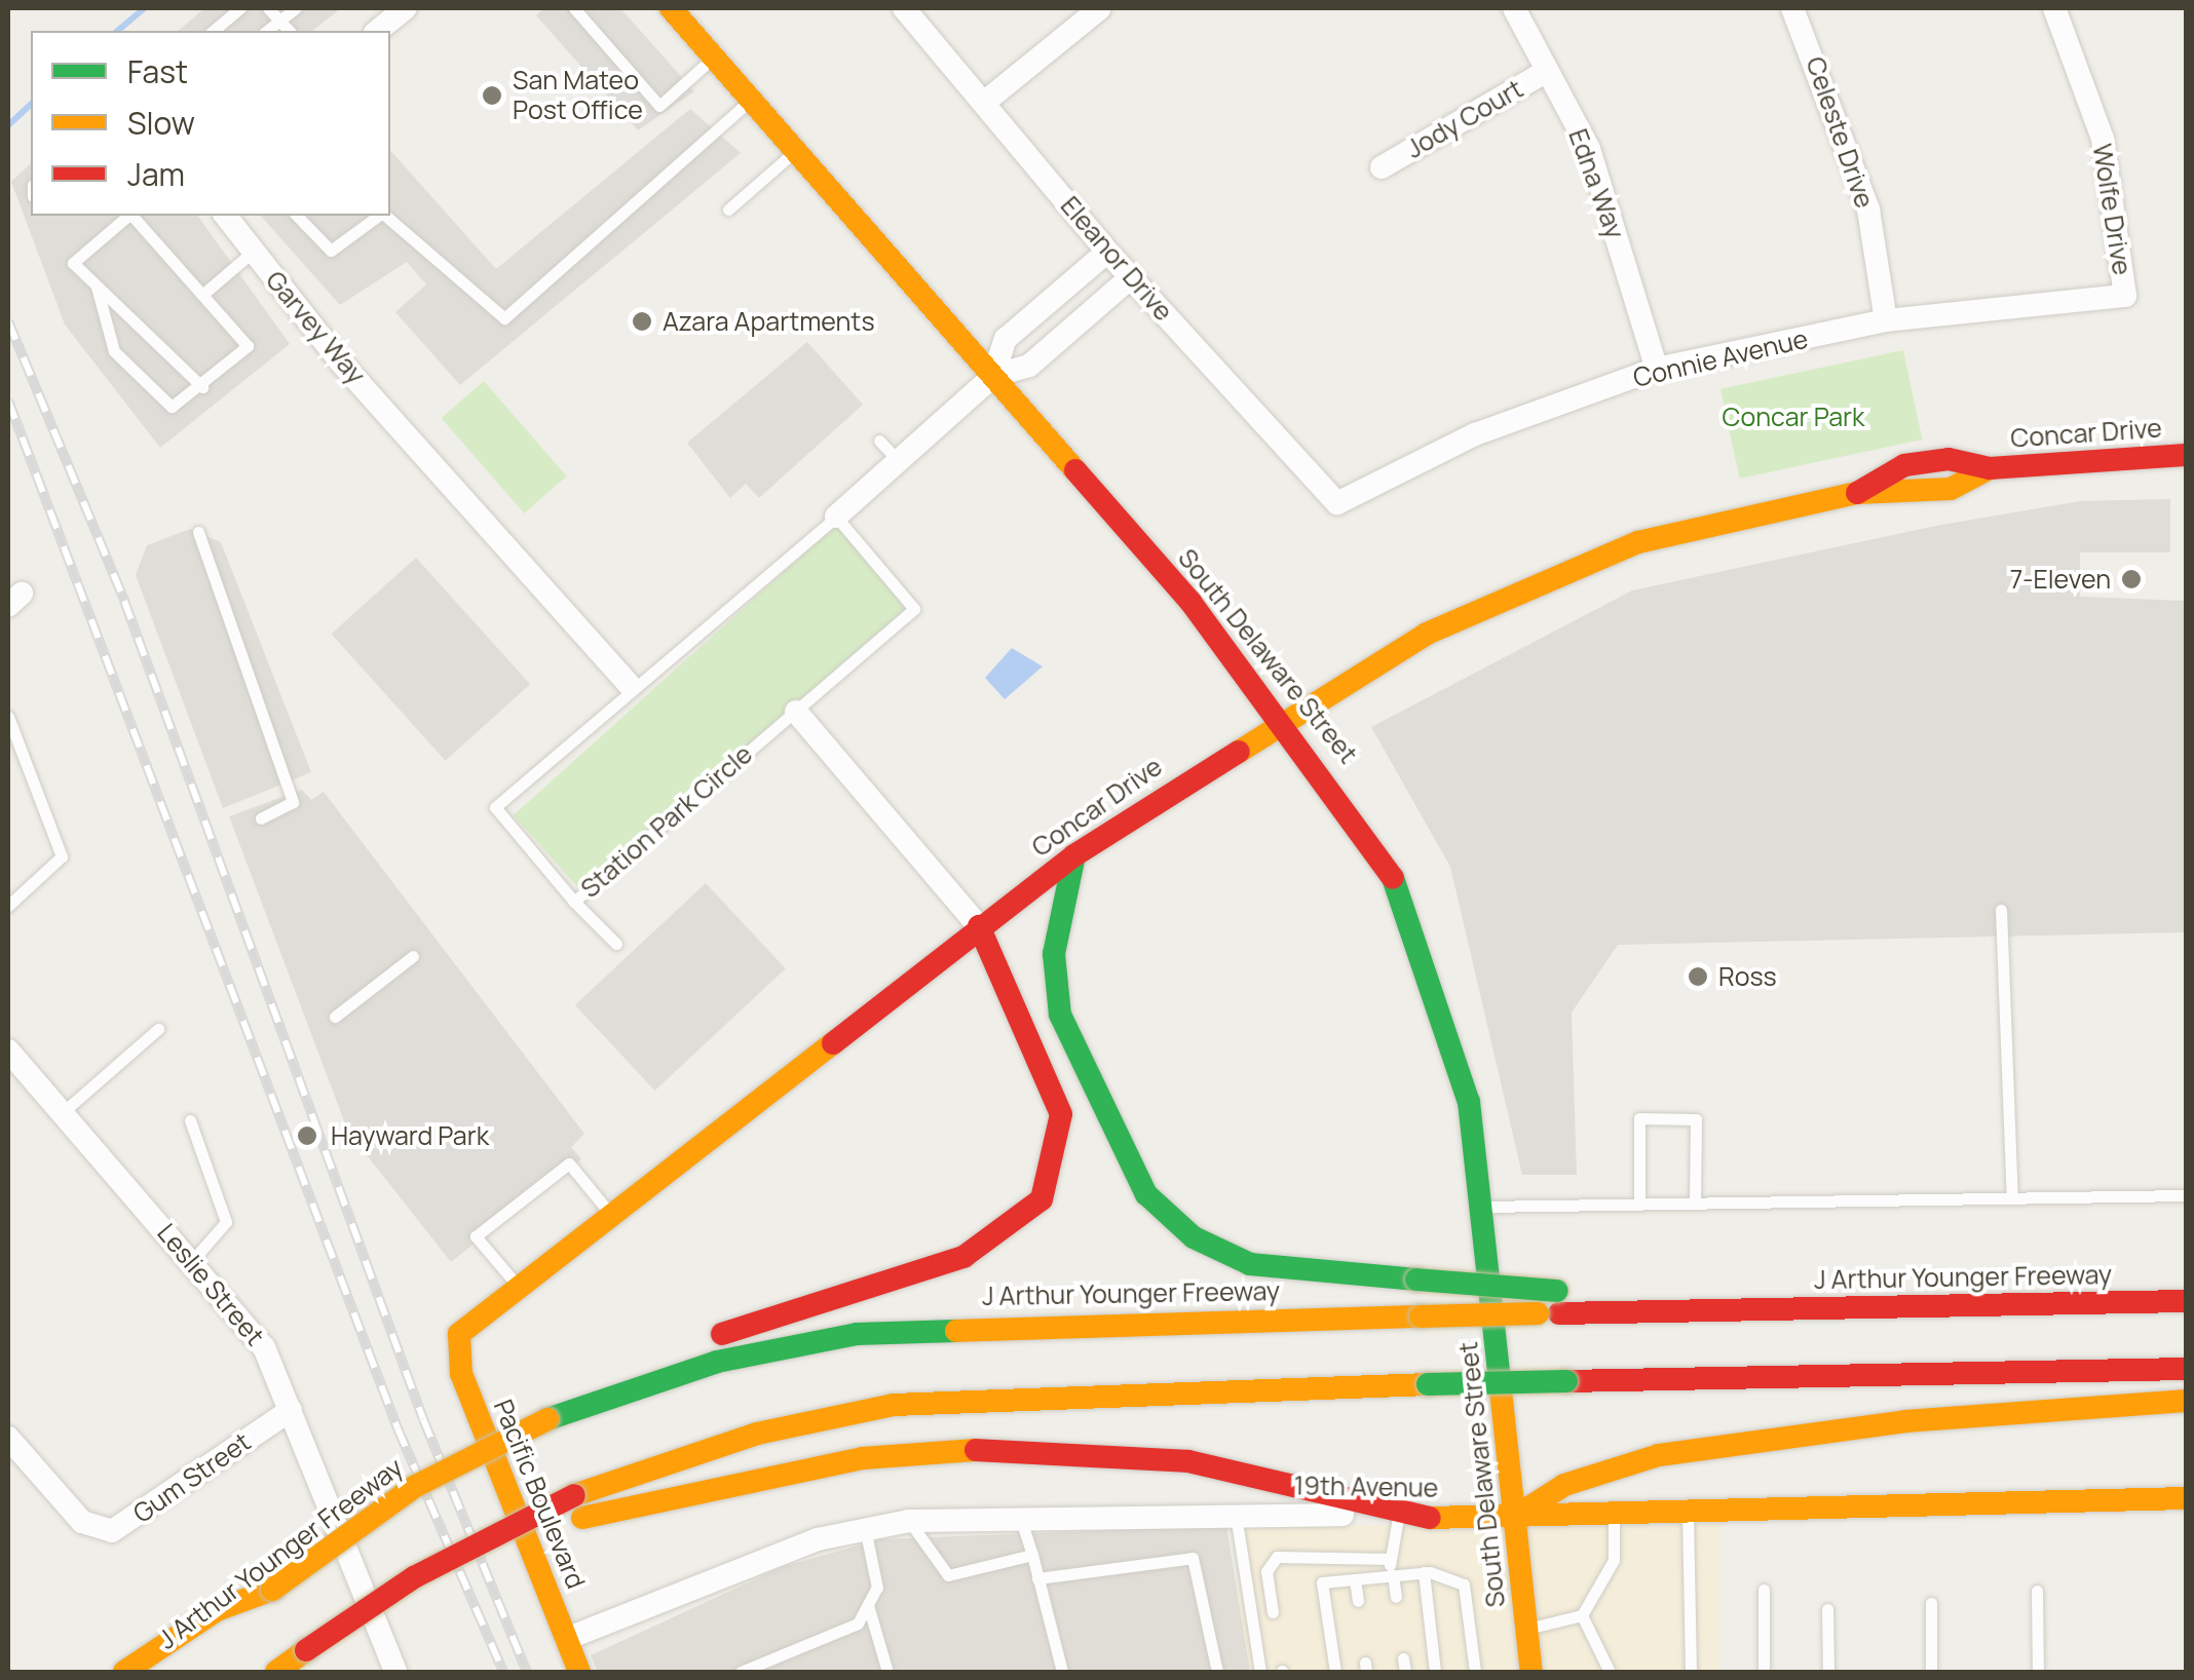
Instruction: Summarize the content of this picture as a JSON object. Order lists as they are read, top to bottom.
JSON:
{
  "streets": {
    "main road": [
      "Concar Drive",
      "South Delaware Street",
      "J Arthur Younger Freeway",
      "19th Avenue",
      "Pacific Boulevard"
    ],
    "street": [
      "Jody Court",
      "Celeste Drive",
      "Edna Way",
      "Wolfe Drive",
      "Eleanor Drive",
      "Garvey Way",
      "Connie Avenue",
      "Leslie Street",
      "Gum Street"
    ],
    "lane": ["Station Park Circle"]
  },
  "crossings": [
    ["Jody Court", "Edna Way"],
    ["Celeste Drive", "Connie Avenue"],
    ["Edna Way", "Connie Avenue"],
    ["Wolfe Drive", "Connie Avenue"],
    ["Eleanor Drive", "Connie Avenue"],
    ["Garvey Way", "Station Park Circle"],
    ["Concar Drive", "South Delaware Street"],
    ["Concar Drive", "Pacific Boulevard"],
    ["South Delaware Street", "19th Avenue"],
    ["Leslie Street", "Gum Street"],
    ["19th Avenue", "Pacific Boulevard"]
  ],
  "parks": ["Concar Park"],
  "places": [
    "San Mateo Post Office",
    "Azara Apartments",
    "7-Eleven",
    "Ross",
    "Hayward Park"
  ],
  "legend": ["Fast", "Slow", "Jam"]
}
